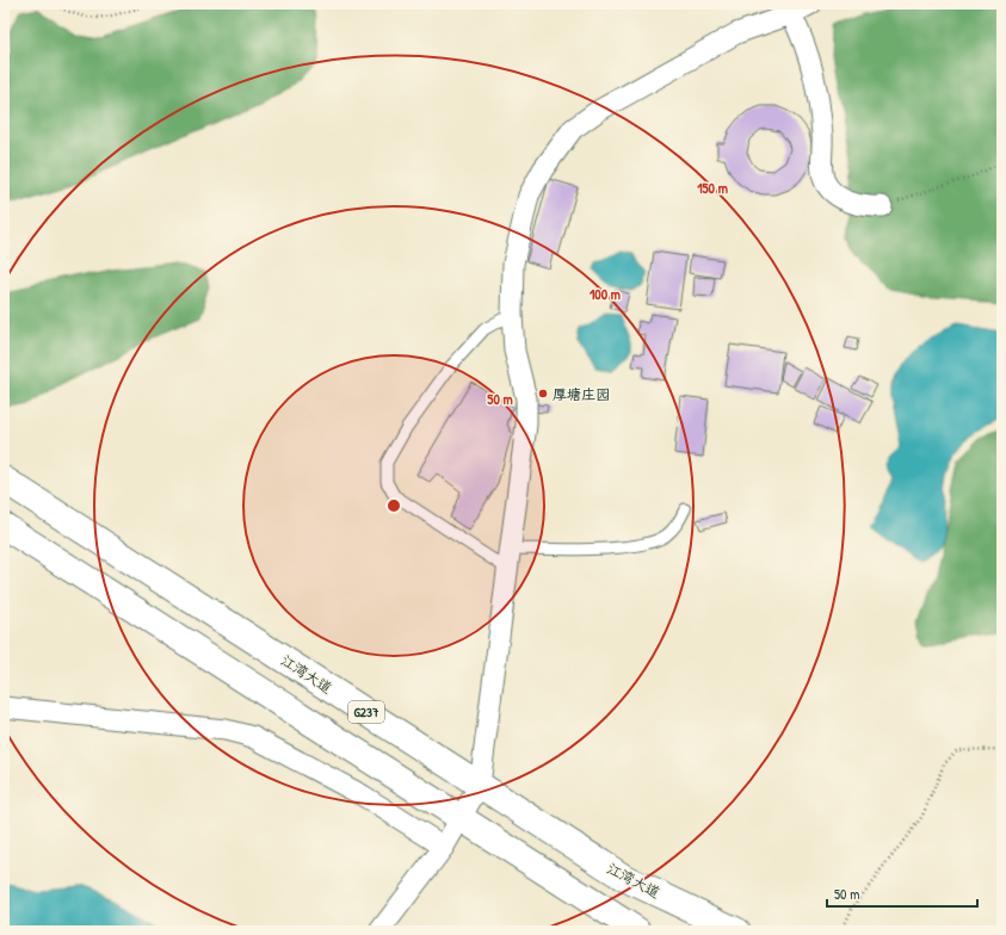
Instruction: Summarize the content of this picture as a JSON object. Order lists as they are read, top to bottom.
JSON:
{
  "streets": {
    "highway": ["江湾大道", "G237"]
  },
  "places": ["厚塘庄园"],
  "scale_bar": "50 m",
  "rings": ["150 m", "100 m", "50 m"]
}
